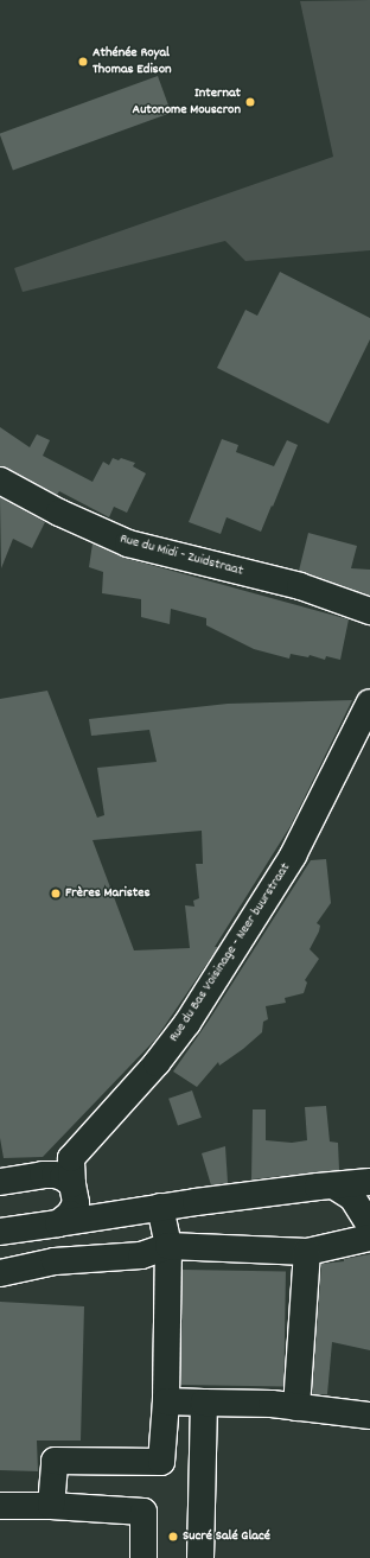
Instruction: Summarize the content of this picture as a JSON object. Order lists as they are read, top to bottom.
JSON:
{
  "streets": {
    "street": ["Rue du Midi - Zuidstraat", "Rue du Bas Voisinage - Neer buurstraat"]
  },
  "places": [
    "Athénée Royal Thomas Edison",
    "Internat Autonome Mouscron",
    "Frères Maristes",
    "Sucré Salé Glacé"
  ]
}
